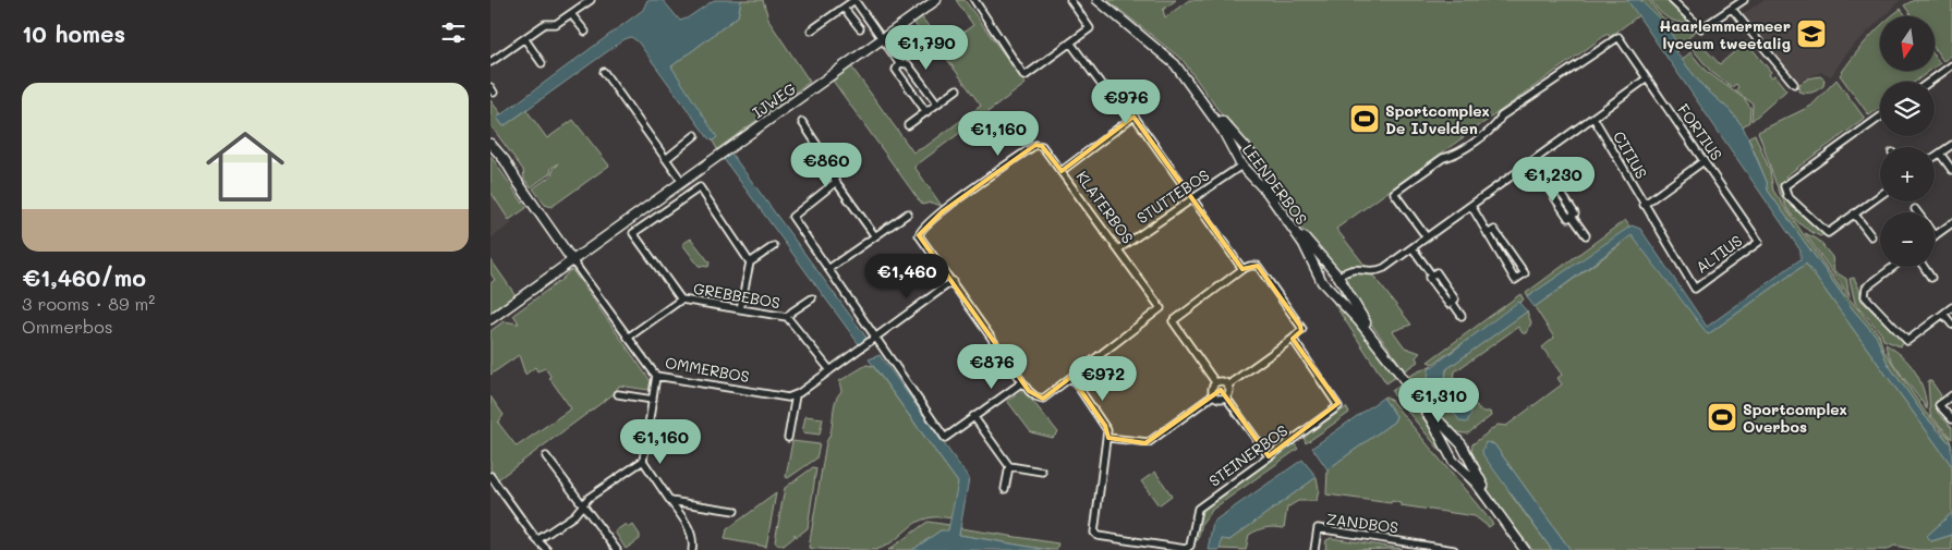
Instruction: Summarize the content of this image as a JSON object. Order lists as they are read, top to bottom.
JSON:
{
  "streets": {
    "main road": ["IJWEG", "LEENDERBOS"],
    "street": [
      "FORTIUS",
      "CITIUS",
      "STUTTEBOS",
      "KLATERBOS",
      "ALTIUS",
      "GREBBEBOS",
      "OMMERBOS",
      "STEINERBOS",
      "ZANDBOS"
    ]
  },
  "crossings": [
    ["IJWEG", "OMMERBOS"],
    ["FORTIUS", "CITIUS"],
    ["FORTIUS", "ALTIUS"],
    ["CITIUS", "ALTIUS"],
    ["LEENDERBOS", "STUTTEBOS"],
    ["STUTTEBOS", "KLATERBOS"],
    ["GREBBEBOS", "OMMERBOS"]
  ],
  "places": {
    "school or university": ["Haarlemmermeer lyceum tweetalig"],
    "sports": ["Sportcomplex De IJvelden", "Sportcomplex Overbos"]
  },
  "north": "bottom",
  "page": {
    "heading": "10 homes",
    "map_buttons": ["+", "−"],
    "price": [
      "€1,790",
      "€976",
      "€1,160",
      "€860",
      "€1,230",
      "€1,460",
      "€876",
      "€972",
      "€1,310",
      "€1,160"
    ],
    "list": [
      {
        "name": "€1,460/mo",
        "note": "3 rooms · 89 m² · Ommerbos"
      }
    ]
  }
}
